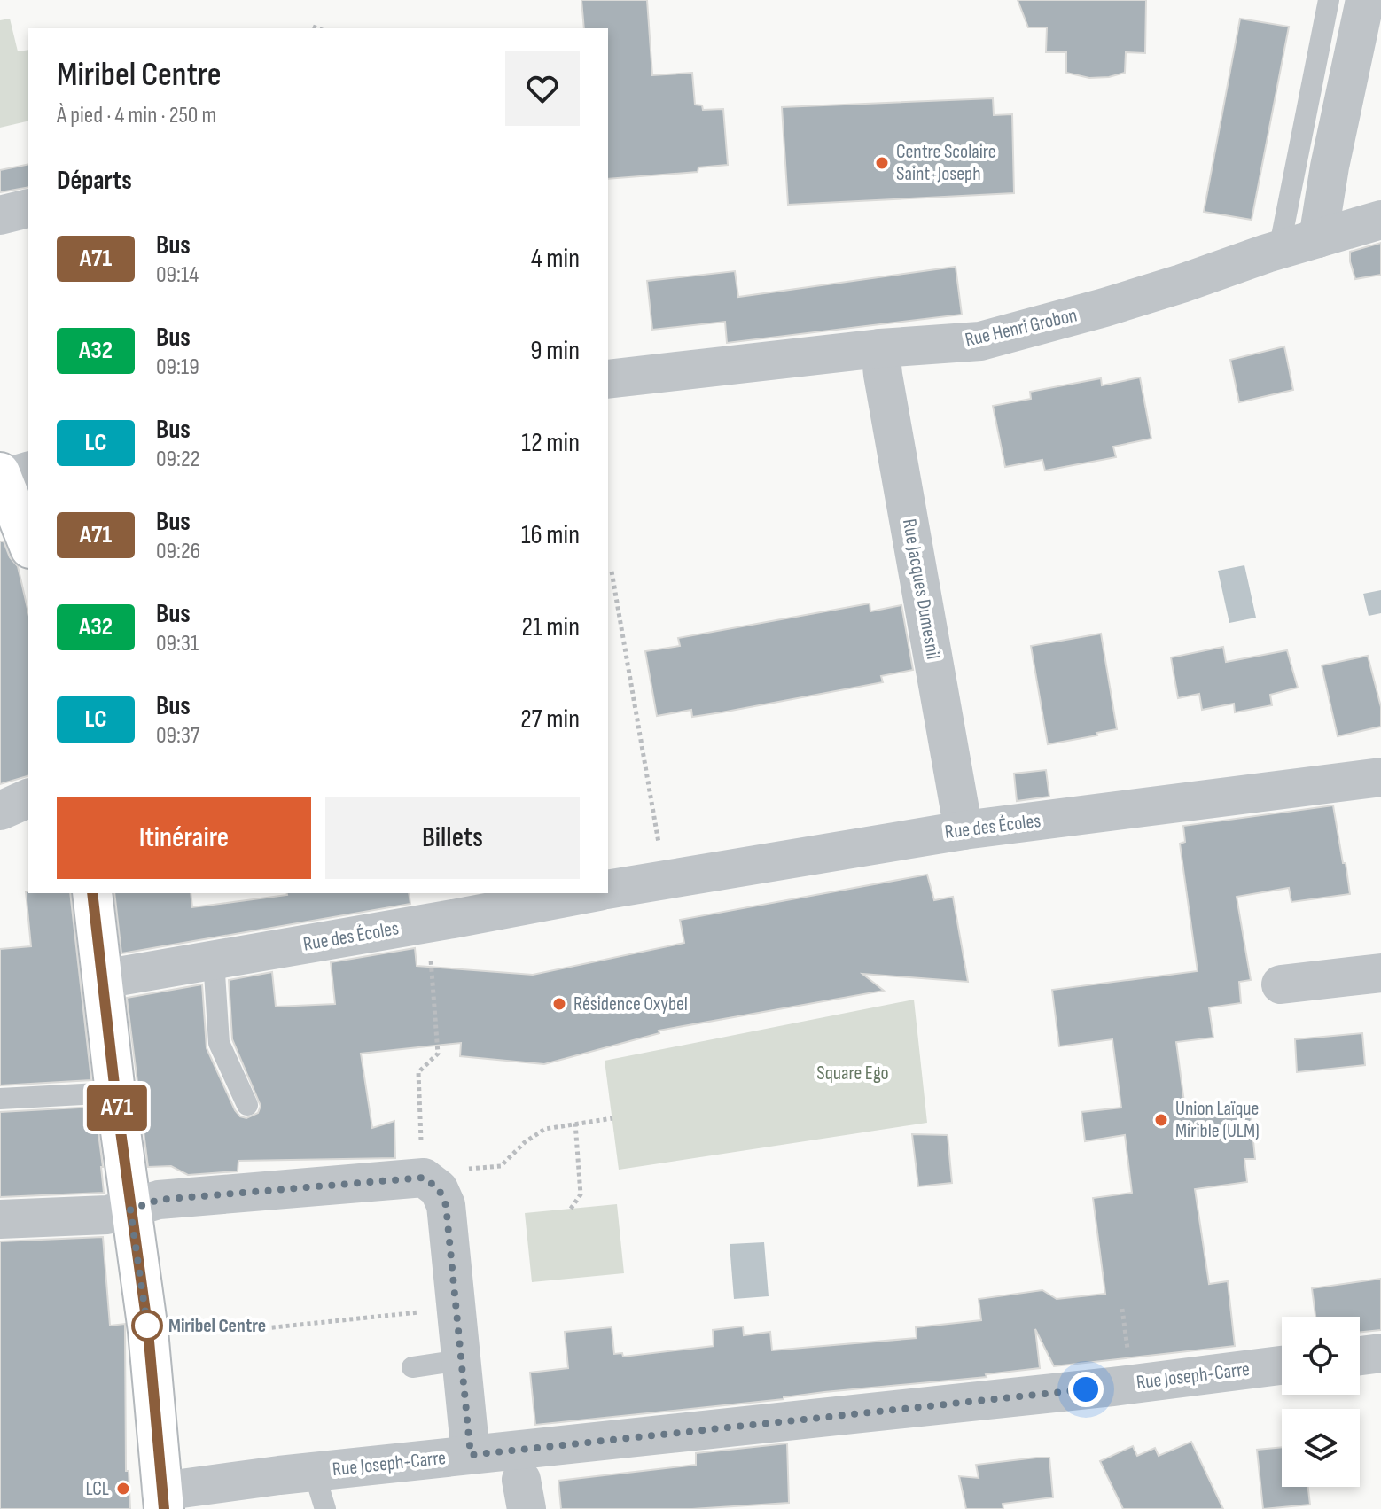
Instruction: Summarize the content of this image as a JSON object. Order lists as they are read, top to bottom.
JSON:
{
  "streets": {
    "street": [
      "Rue Henri Grobon",
      "Rue Jacques Dumesnil",
      "Rue des Écoles",
      "Rue Joseph-Carre"
    ]
  },
  "crossings": [
    ["Rue Henri Grobon", "Rue Jacques Dumesnil"],
    ["Rue Jacques Dumesnil", "Rue des Écoles"]
  ],
  "parks": ["Square Ego"],
  "places": [
    "Centre Scolaire Saint-Joseph",
    "Résidence Oxybel",
    "Union Laïque Mirible (ULM)",
    "Miribel Centre",
    "LCL"
  ],
  "lines": ["bus line A71"],
  "page": {
    "on_map": "A71",
    "heading": [
      ["Miribel Centre", "À pied · 4 min · 250 m"],
      "Départs"
    ],
    "list": [
      {
        "mark": "A71",
        "name": "Bus",
        "note": "09:14",
        "value": "4 min"
      },
      {
        "mark": "A32",
        "name": "Bus",
        "note": "09:19",
        "value": "9 min"
      },
      {
        "mark": "LC",
        "name": "Bus",
        "note": "09:22",
        "value": "12 min"
      },
      {
        "mark": "A71",
        "name": "Bus",
        "note": "09:26",
        "value": "16 min"
      },
      {
        "mark": "A32",
        "name": "Bus",
        "note": "09:31",
        "value": "21 min"
      },
      {
        "mark": "LC",
        "name": "Bus",
        "note": "09:37",
        "value": "27 min"
      }
    ],
    "buttons": ["Itinéraire", "Billets"]
  }
}
